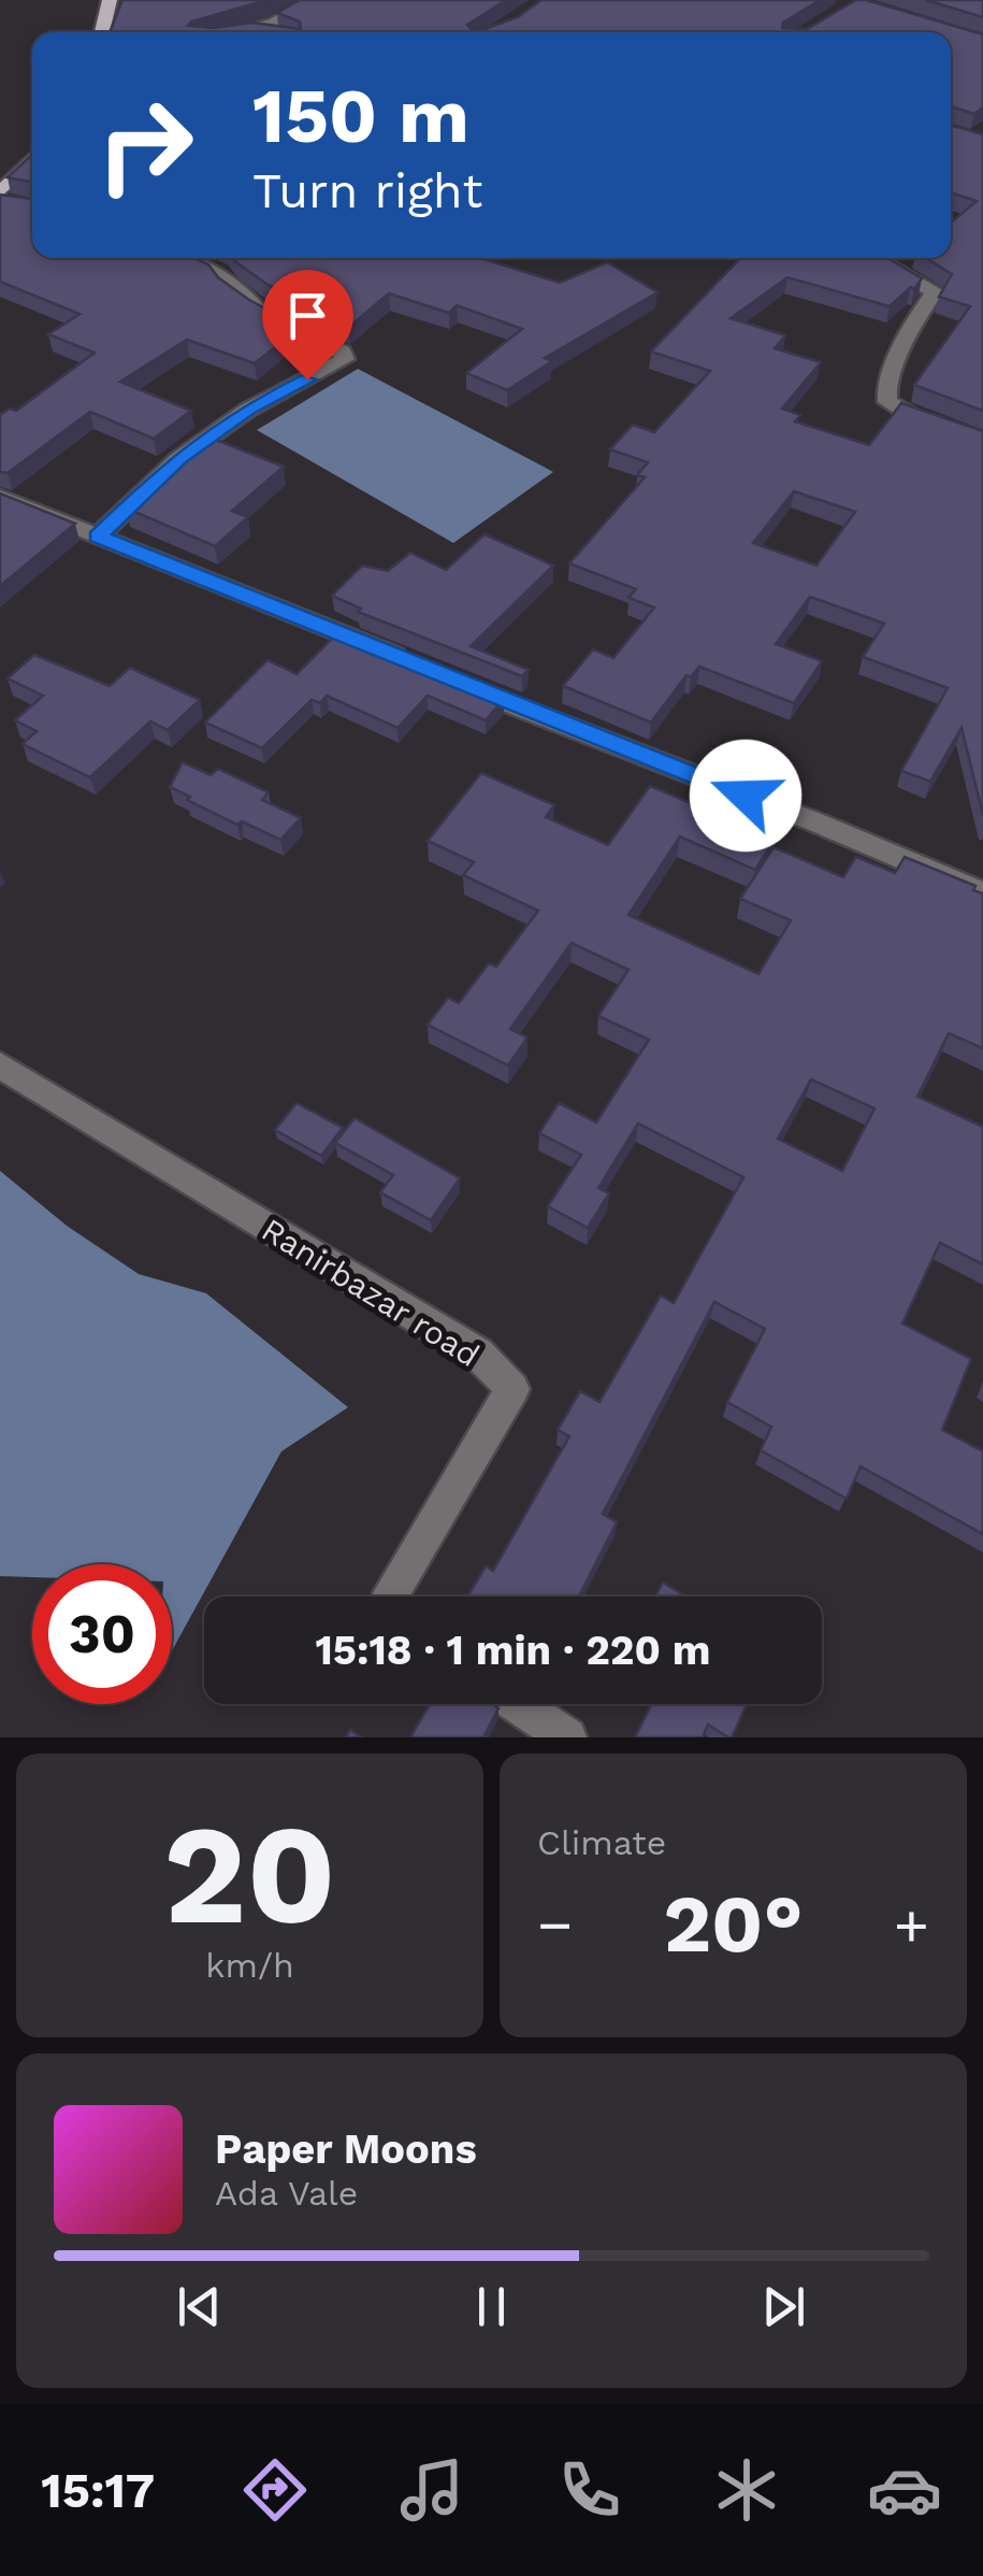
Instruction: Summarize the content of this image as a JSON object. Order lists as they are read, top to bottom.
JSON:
{
  "streets": {
    "street": ["Ranirbazar road"]
  },
  "page": {
    "turn": ["150 m", "Turn right"],
    "limit": "30",
    "trip": "15:18 · 1 min · 220 m",
    "tile": [
      ["20", "km/h"],
      "Climate"
    ],
    "heat": ["−", "20°", "+"],
    "song": ["Paper Moons", "Ada Vale"],
    "tabs": "15:17"
  }
}
